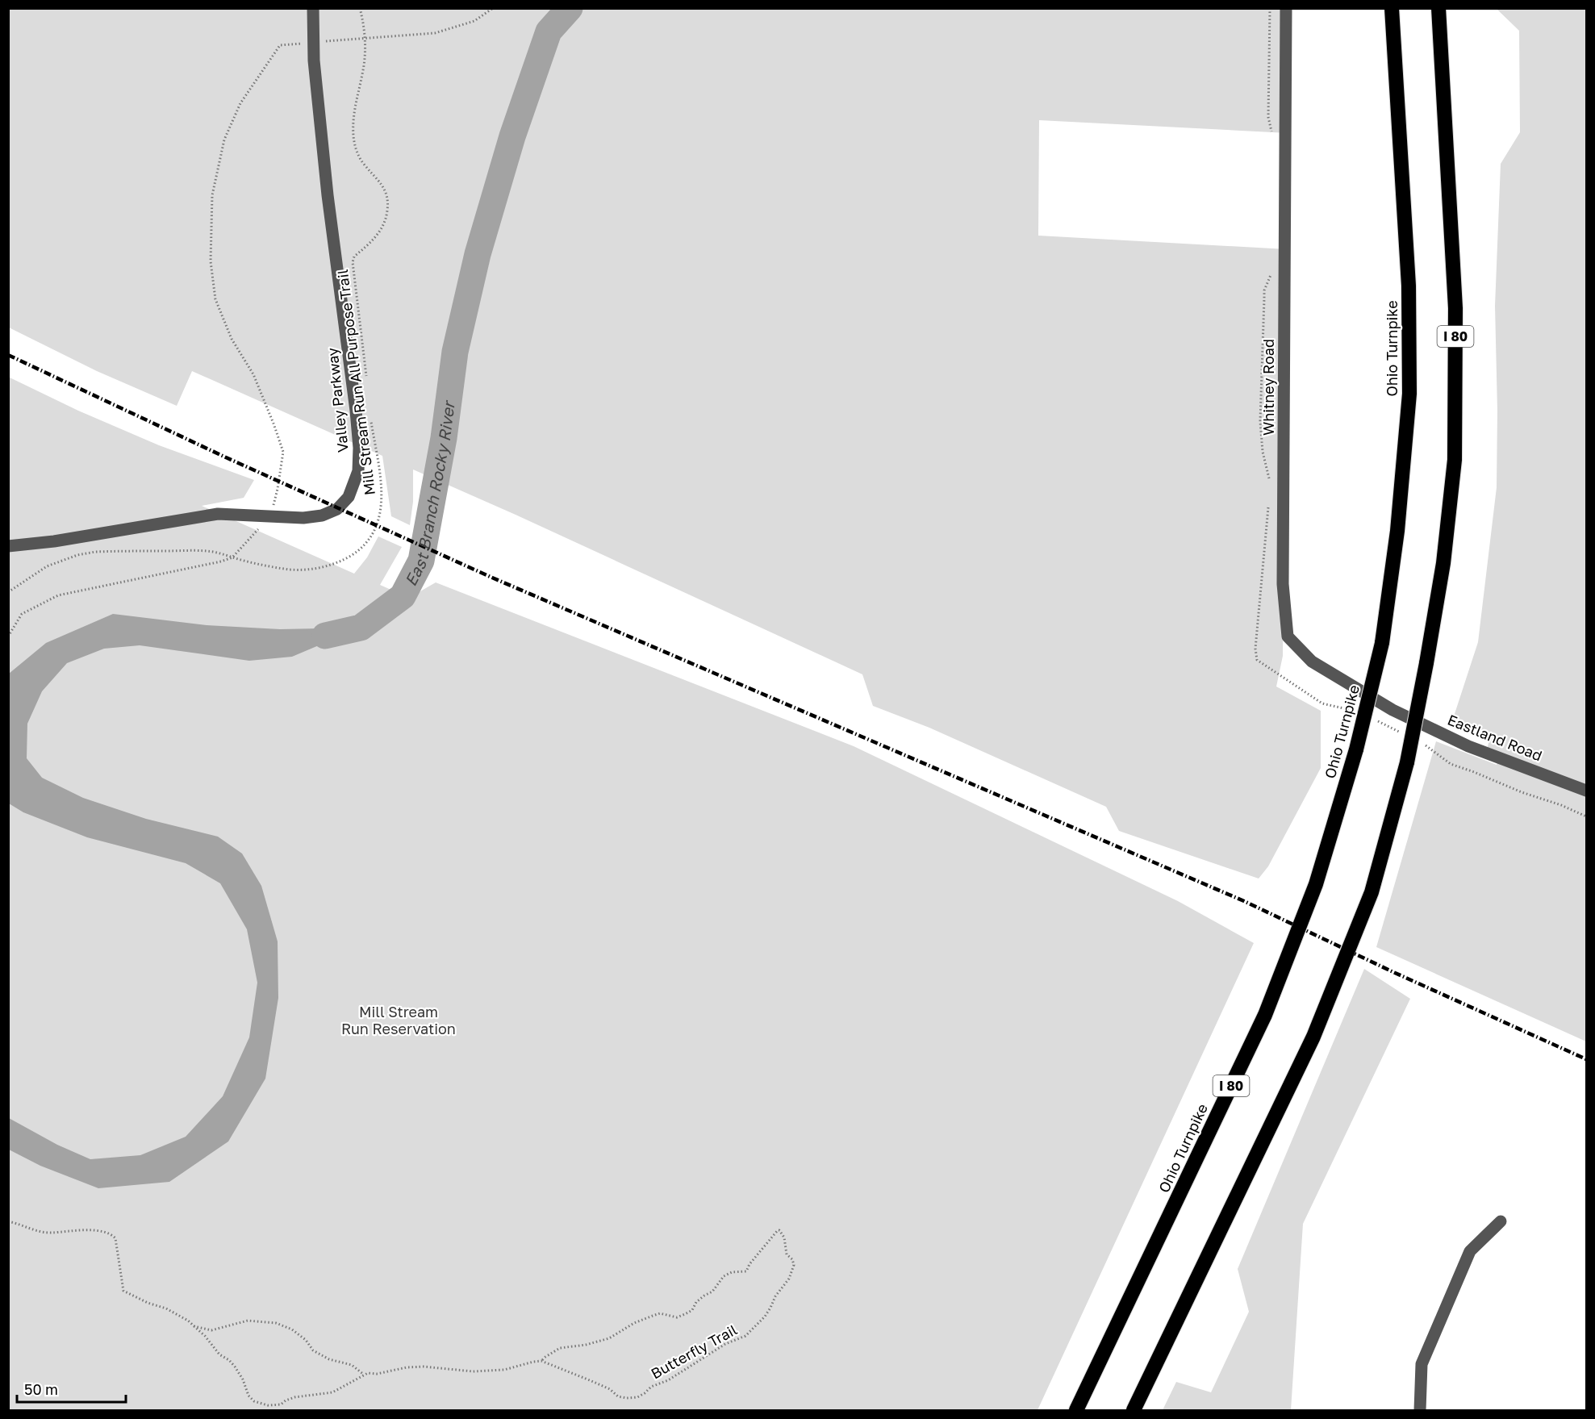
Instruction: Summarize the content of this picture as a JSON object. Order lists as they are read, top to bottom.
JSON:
{
  "streets": {
    "highway": ["I 80", "Ohio Turnpike"],
    "street": ["Whitney Road", "Valley Parkway", "Eastland Road"],
    "path": ["Mill Stream Run All Purpose Trail", "Butterfly Trail"]
  },
  "crossings": [
    ["Whitney Road", "Eastland Road"]
  ],
  "water": ["East Branch Rocky River"],
  "parks": ["Mill Stream Run Reservation"],
  "scale_bar": "50 m"
}
